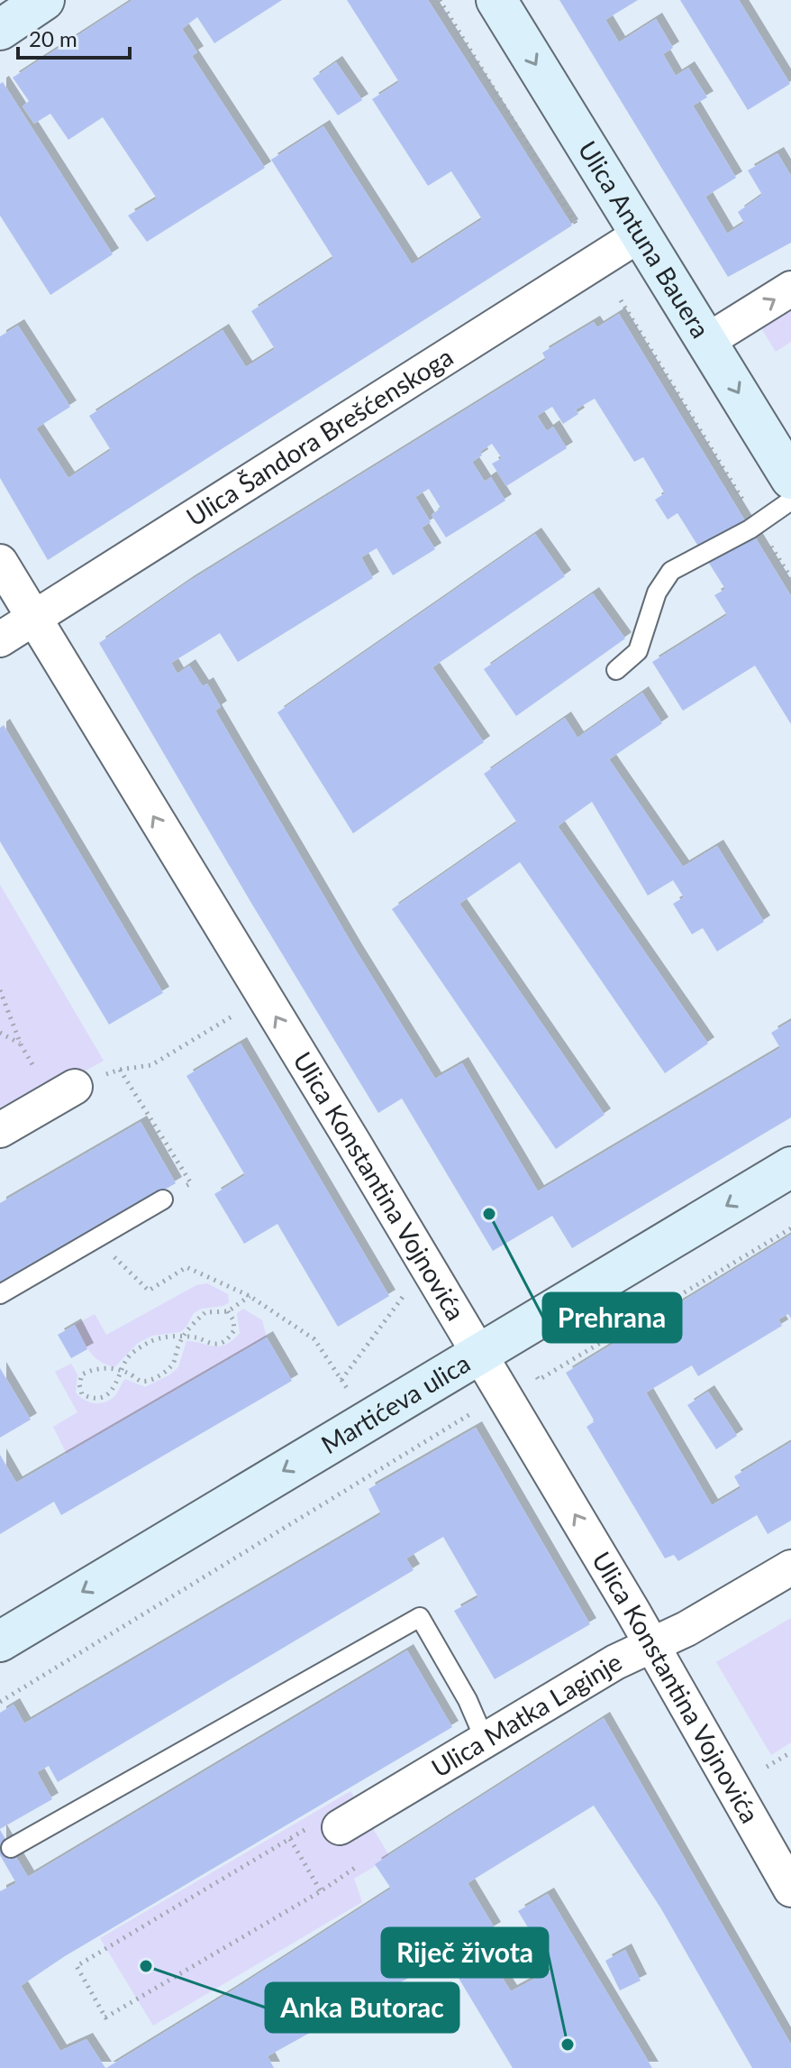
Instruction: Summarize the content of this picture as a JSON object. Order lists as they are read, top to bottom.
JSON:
{
  "streets": {
    "street": [
      "Ulica Antuna Bauera",
      "Ulica Šandora Brešćenskoga",
      "Ulica Konstantina Vojnovića",
      "Martićeva ulica",
      "Ulica Matka Laginje"
    ]
  },
  "crossings": [
    ["Ulica Antuna Bauera", "Ulica Šandora Brešćenskoga"],
    ["Ulica Šandora Brešćenskoga", "Ulica Konstantina Vojnovića"],
    ["Ulica Konstantina Vojnovića", "Martićeva ulica"],
    ["Ulica Konstantina Vojnovića", "Ulica Matka Laginje"]
  ],
  "one_way": ["Ulica Antuna Bauera", "Ulica Konstantina Vojnovića", "Martićeva ulica"],
  "places": ["Prehrana", "Anka Butorac", "Riječ života"],
  "scale_bar": "20 m"
}
